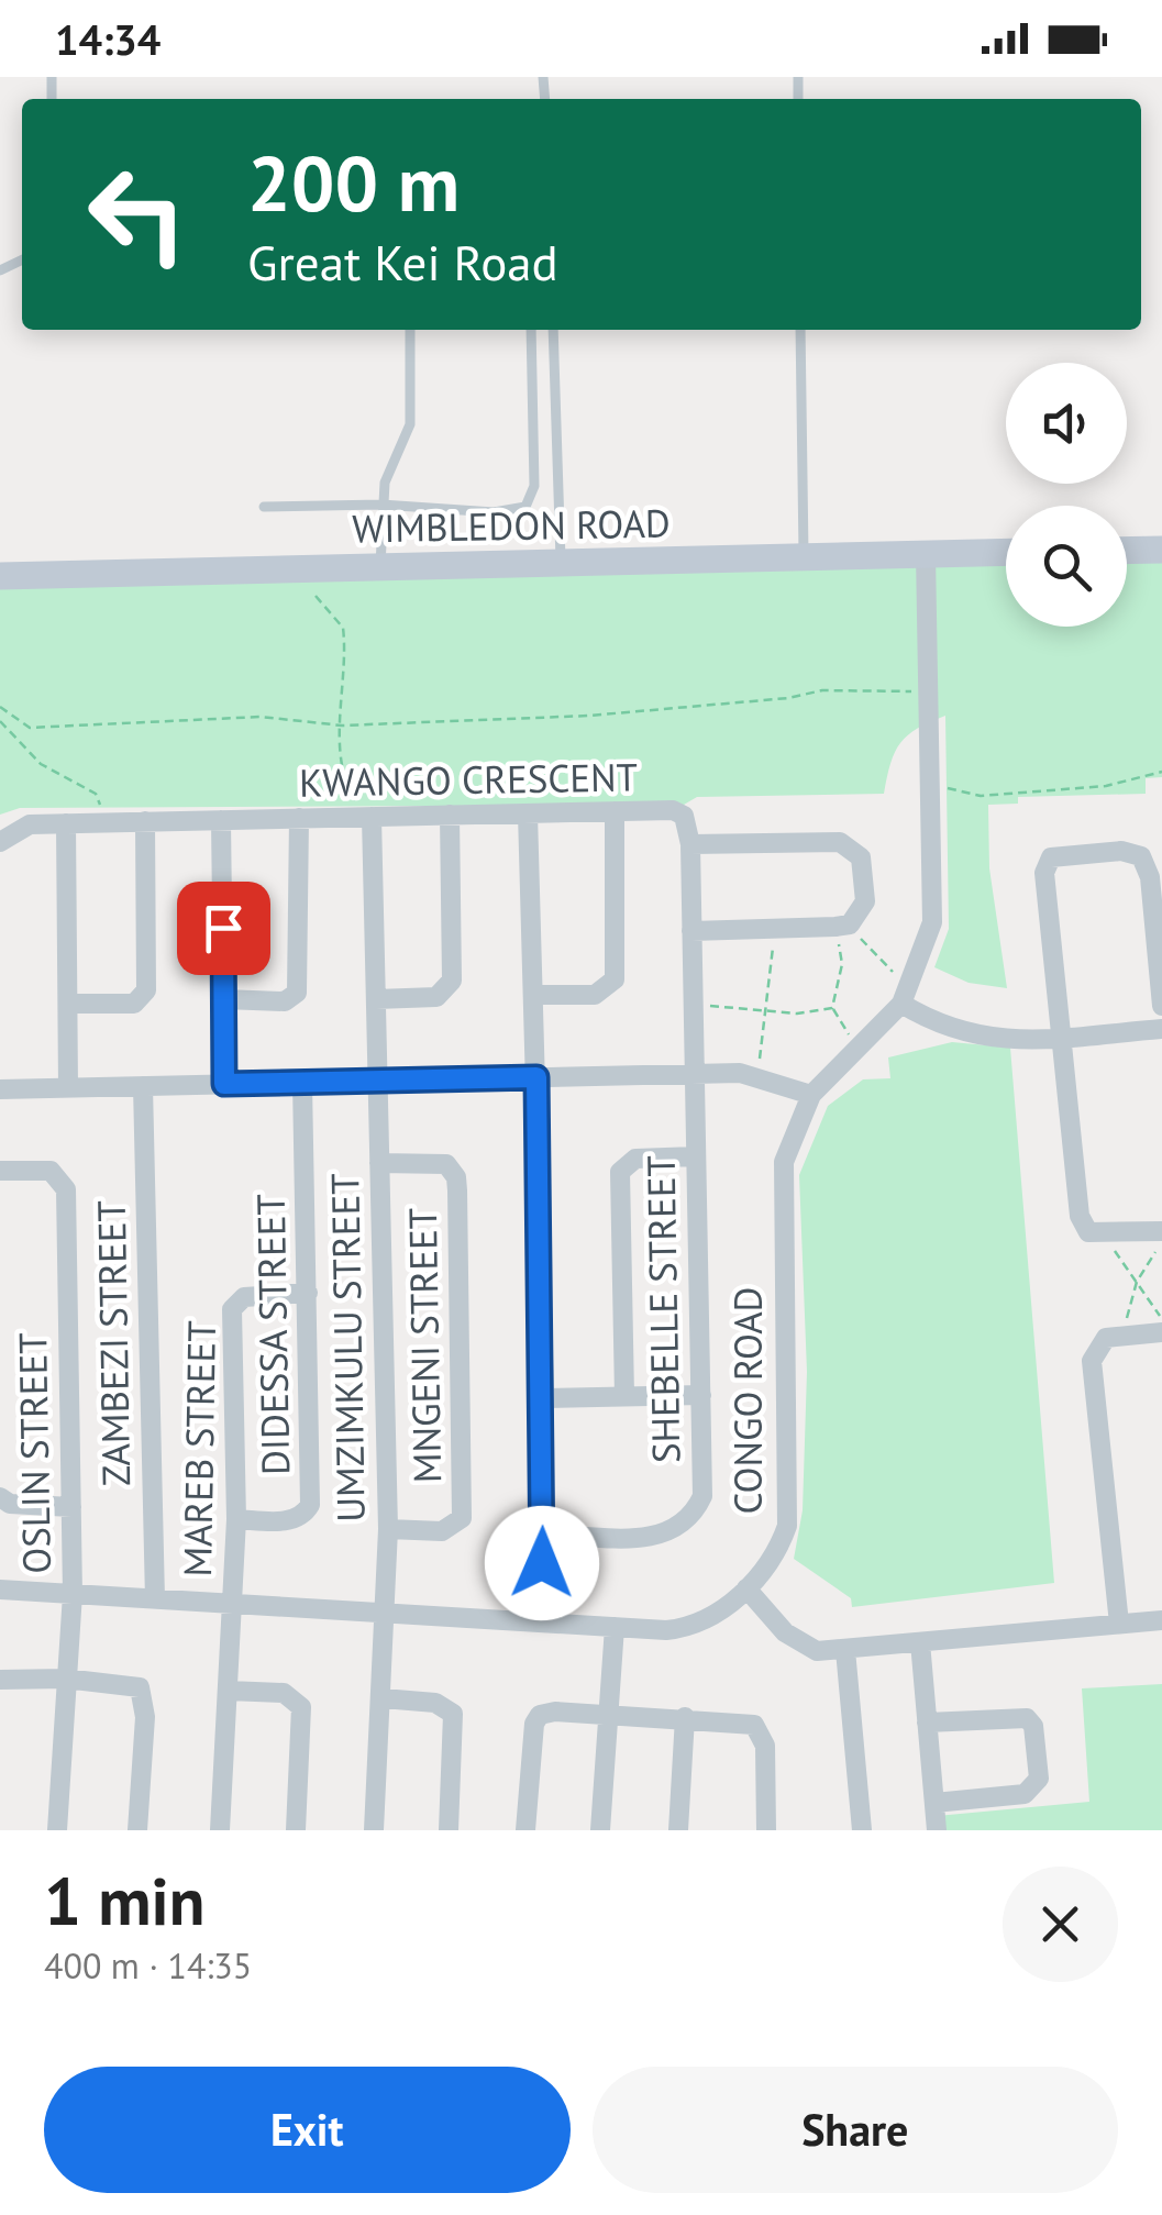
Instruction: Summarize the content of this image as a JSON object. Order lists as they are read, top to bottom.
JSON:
{
  "streets": {
    "main road": ["WIMBLEDON ROAD"],
    "street": [
      "KWANGO CRESCENT",
      "SHEBELLE STREET",
      "DIDESSA STREET",
      "ZAMBEZI STREET",
      "MNGENI STREET",
      "UMZIMKULU STREET",
      "CONGO ROAD",
      "MAREB STREET",
      "OSLIN STREET"
    ]
  },
  "crossings": [
    ["WIMBLEDON ROAD", "CONGO ROAD"],
    ["KWANGO CRESCENT", "UMZIMKULU STREET"],
    ["DIDESSA STREET", "MAREB STREET"],
    ["ZAMBEZI STREET", "CONGO ROAD"],
    ["MNGENI STREET", "UMZIMKULU STREET"],
    ["UMZIMKULU STREET", "CONGO ROAD"],
    ["CONGO ROAD", "MAREB STREET"],
    ["CONGO ROAD", "OSLIN STREET"]
  ],
  "page": {
    "status": "14:34",
    "turn": ["200 m", "Great Kei Road"],
    "heading": ["1 min", "400 m · 14:35"],
    "buttons": ["Exit", "Share"]
  }
}
